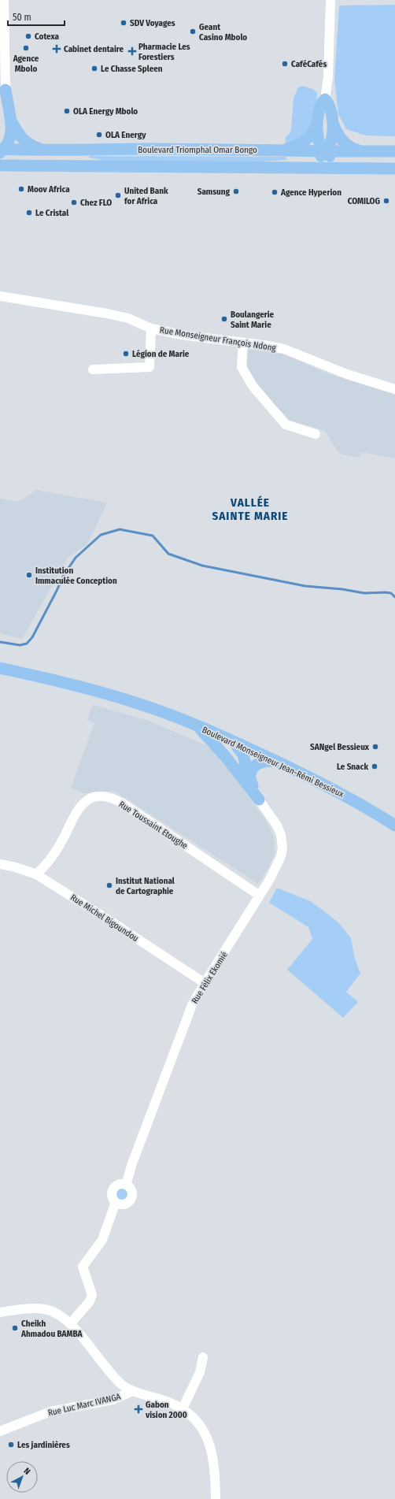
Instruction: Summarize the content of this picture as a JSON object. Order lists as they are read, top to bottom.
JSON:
{
  "streets": {
    "main road": ["Boulevard Triomphal Omar Bongo", "Boulevard Monseigneur Jean-Rémi Bessieux"],
    "street": [
      "Rue Monseigneur François Ndong",
      "Rue Toussaint Etoughe",
      "Rue Michel Bigoundou",
      "Rue Félix Ekomié",
      "Rue Luc Marc IVANGA"
    ]
  },
  "crossings": [
    ["Rue Toussaint Etoughe", "Rue Michel Bigoundou"],
    ["Rue Toussaint Etoughe", "Rue Félix Ekomié"],
    ["Rue Michel Bigoundou", "Rue Félix Ekomié"]
  ],
  "districts": ["VALLÉE SAINTE MARIE"],
  "places": {
    "other": [
      "SDV Voyages",
      "Geant Casino Mbolo",
      "Cotexa",
      "Agence Mbolo",
      "CaféCafés",
      "Le Chasse Spleen",
      "OLA Energy Mbolo",
      "OLA Energy",
      "Moov Africa",
      "Samsung",
      "Agence Hyperion",
      "United Bank for Africa",
      "COMILOG",
      "Chez FLO",
      "Le Cristal",
      "Boulangerie Saint Marie",
      "Légion de Marie",
      "Institution Immaculée Conception",
      "SANgel Bessieux",
      "Le Snack",
      "Institut National de Cartographie",
      "Cheikh Ahmadou BAMBA",
      "Les jardinières"
    ],
    "health": ["Cabinet dentaire", "Pharmacie Les Forestiers", "Gabon vision 2000"]
  },
  "scale_bar": "50 m",
  "north": "top right"
}
